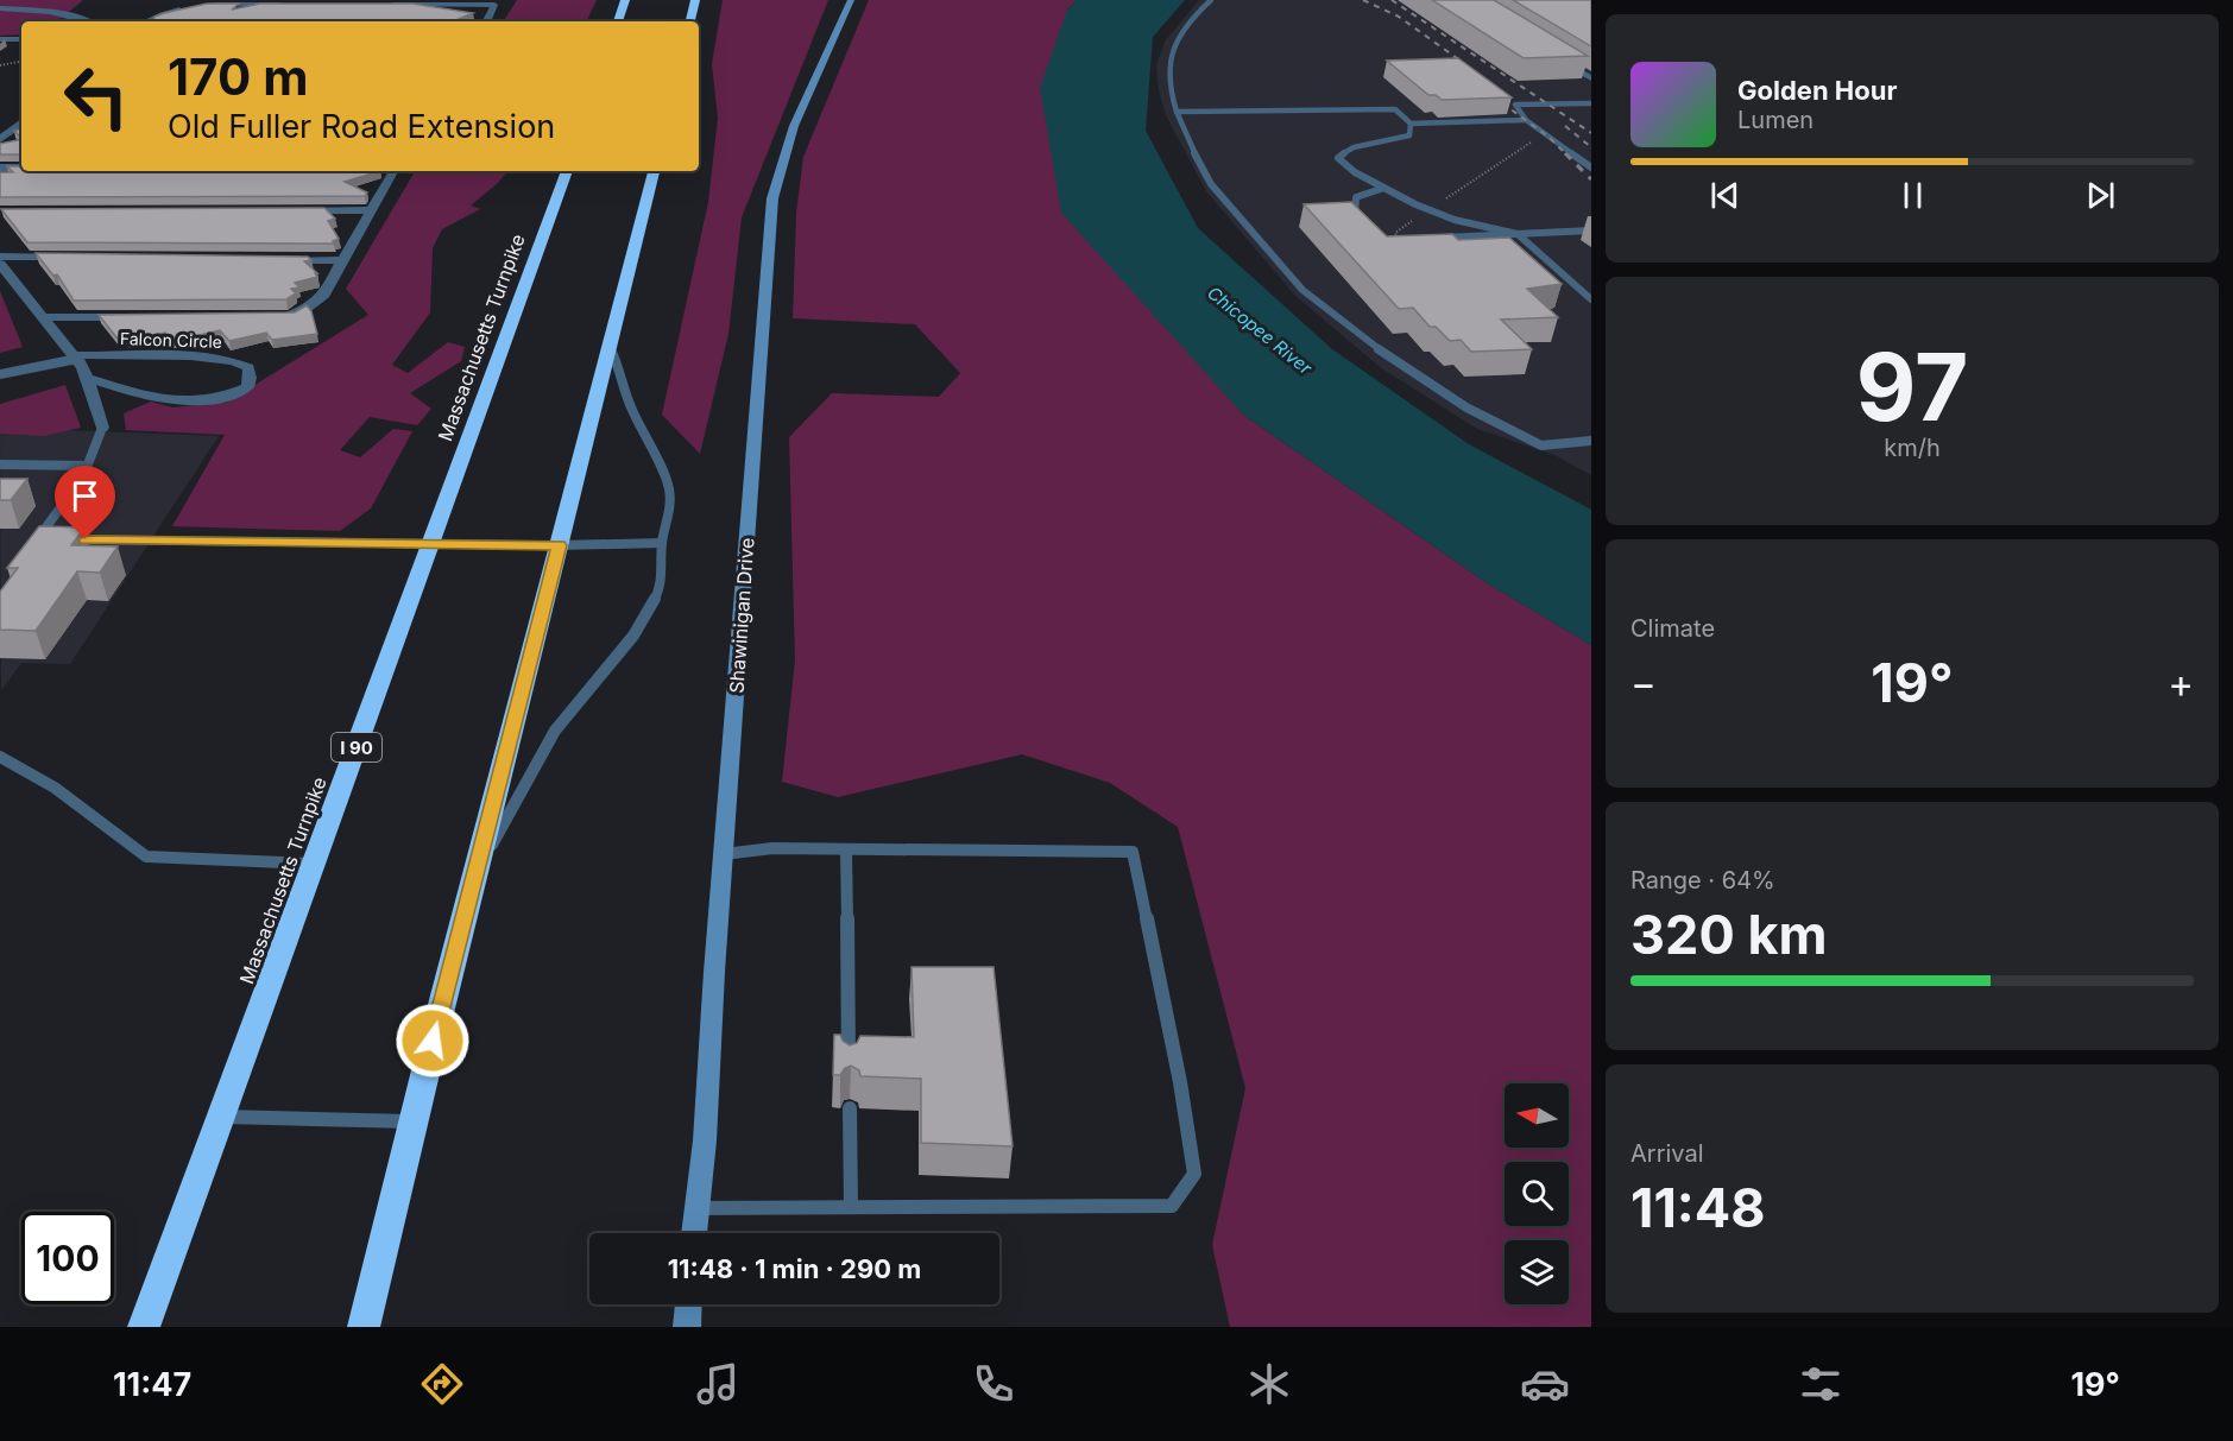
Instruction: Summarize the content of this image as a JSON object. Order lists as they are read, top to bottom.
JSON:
{
  "streets": {
    "highway": ["Massachusetts Turnpike", "I 90"],
    "main road": ["Shawinigan Drive"],
    "street": ["Falcon Circle"]
  },
  "water": ["Chicopee River"],
  "north": "left",
  "page": {
    "turn": ["170 m", "Old Fuller Road Extension"],
    "song": ["Golden Hour", "Lumen"],
    "tile": [
      ["97", "km/h"],
      "Climate",
      ["Range · 64%", "320 km"],
      ["Arrival", "11:48"]
    ],
    "heat": ["−", "19°", "+"],
    "limit": "100",
    "trip": "11:48 · 1 min · 290 m",
    "tabs": ["11:47", "19°"]
  }
}
